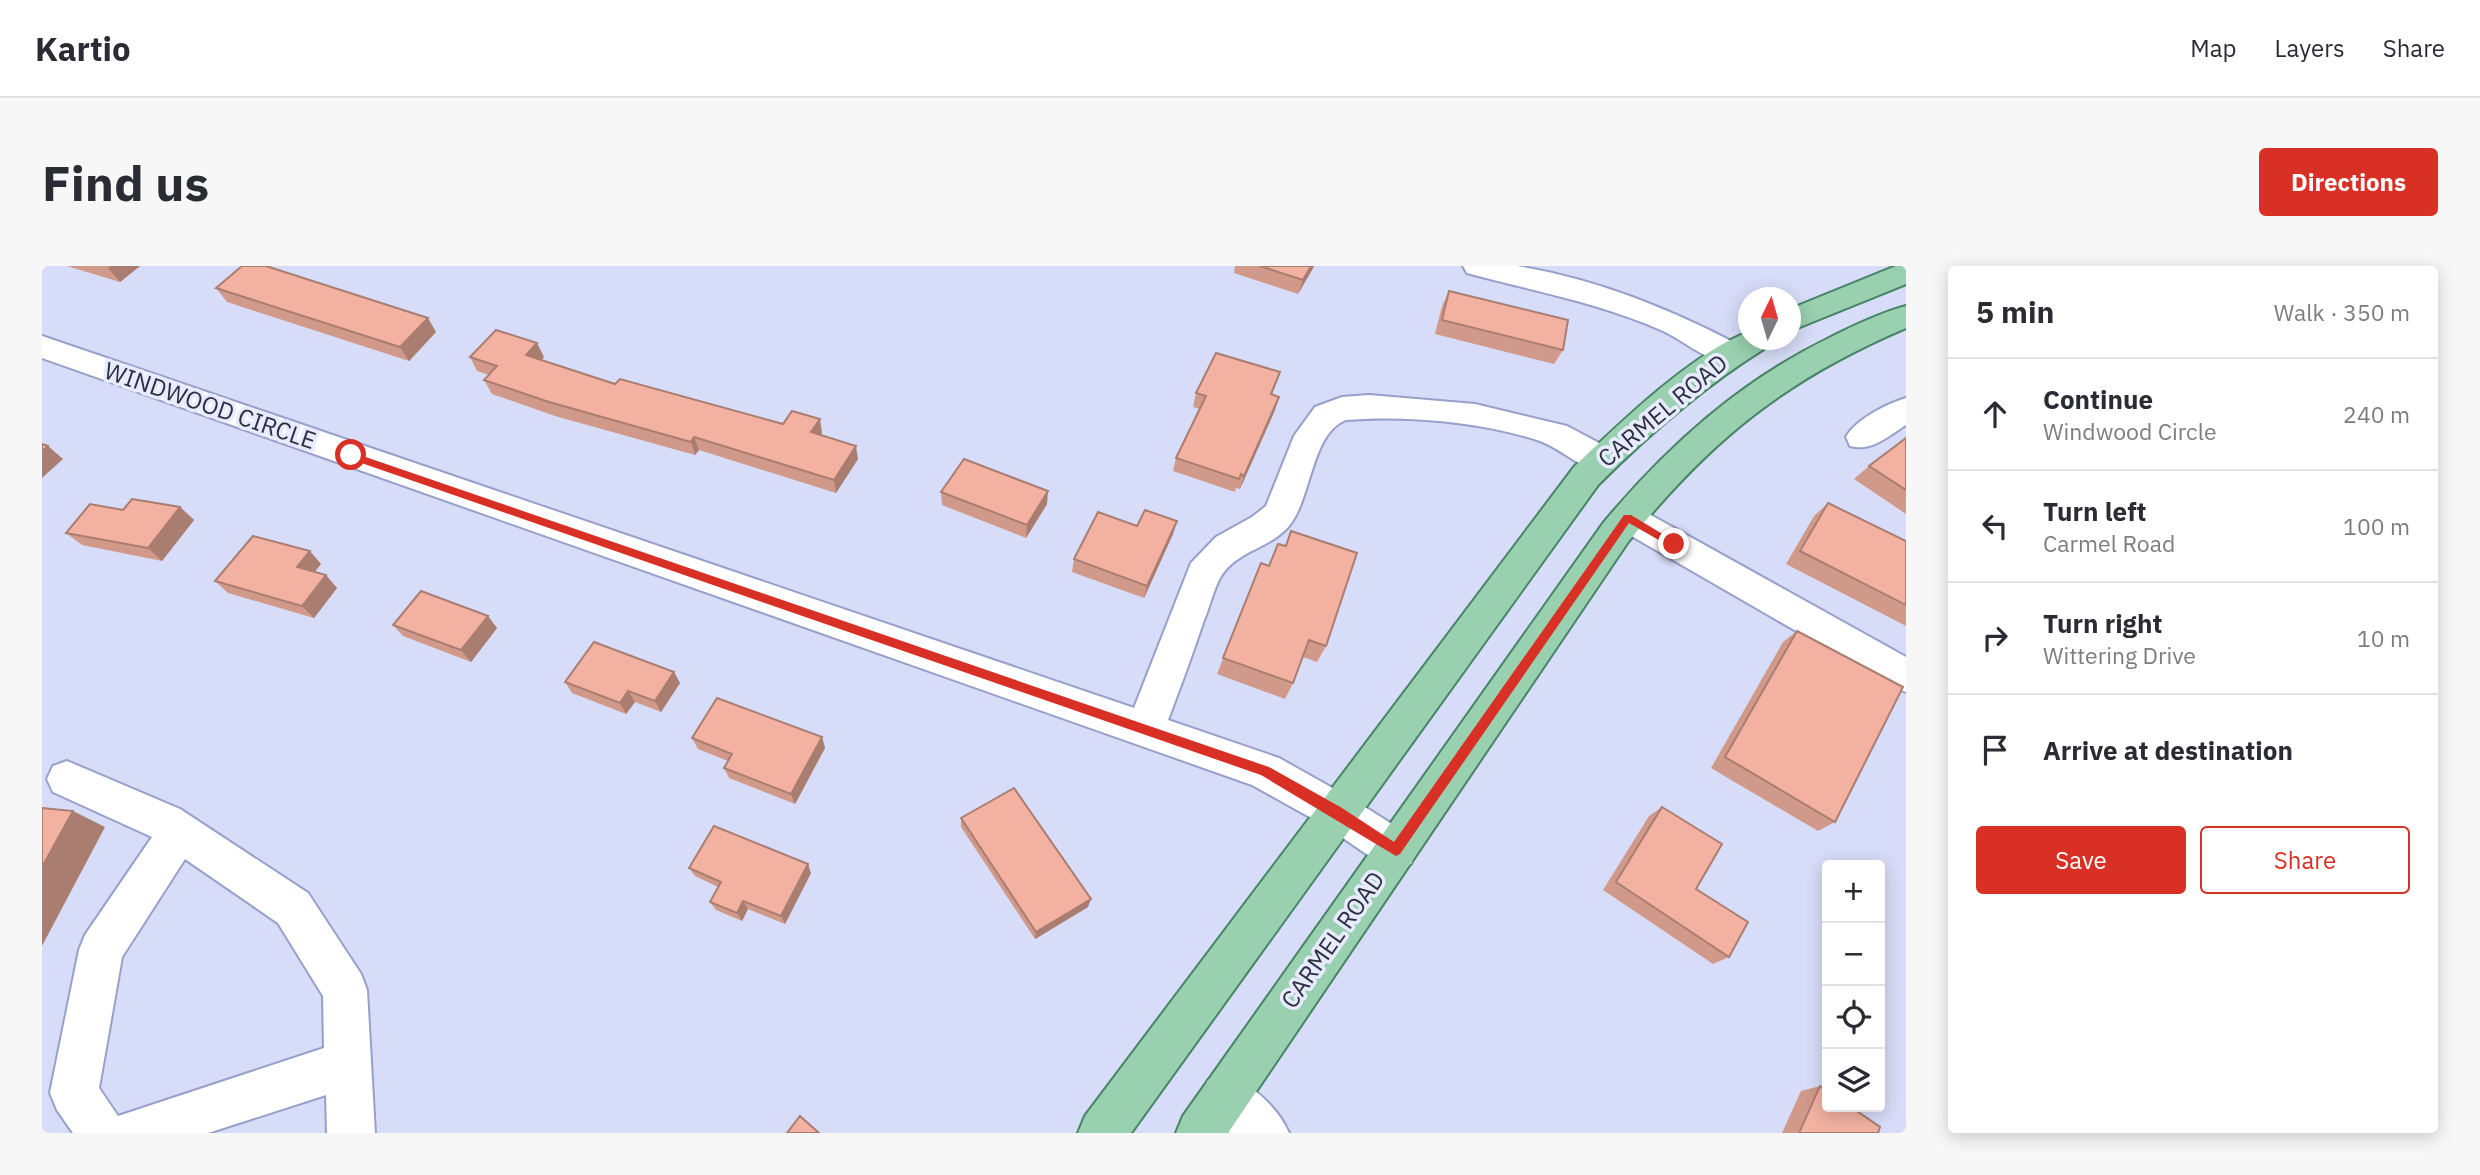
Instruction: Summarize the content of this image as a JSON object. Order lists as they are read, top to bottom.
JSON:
{
  "streets": {
    "main road": ["CARMEL ROAD"],
    "street": ["WINDWOOD CIRCLE"]
  },
  "crossings": [
    ["WINDWOOD CIRCLE", "CARMEL ROAD"]
  ],
  "north": "top",
  "page": {
    "header": "Kartio",
    "nav": ["Map", "Layers", "Share"],
    "buttons": [
      "Directions",
      ["Save", "Share"]
    ],
    "title": "Find us",
    "heading": ["5 min", "Walk · 350 m"],
    "list": [
      ["Continue", "Windwood Circle", "240 m"],
      ["Turn left", "Carmel Road", "100 m"],
      ["Turn right", "Wittering Drive", "10 m"],
      "Arrive at destination"
    ],
    "map_buttons": ["+", "−"]
  }
}
